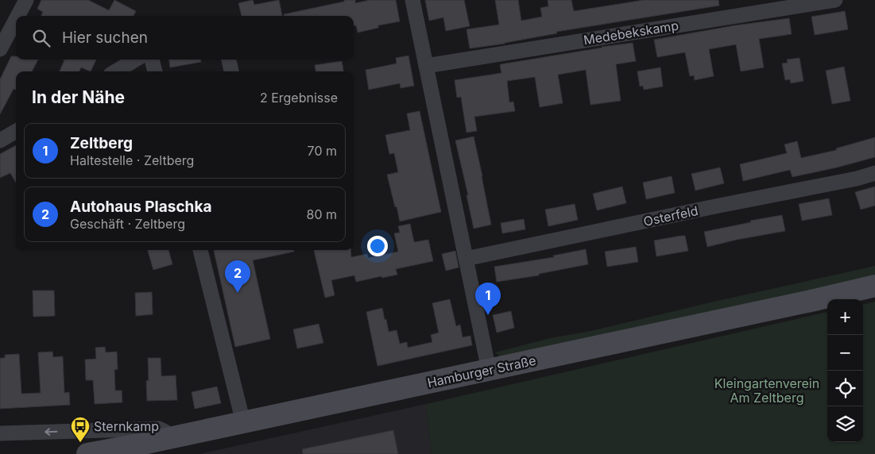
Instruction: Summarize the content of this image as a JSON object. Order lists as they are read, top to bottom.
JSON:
{
  "streets": {
    "main road": ["Hamburger Straße"],
    "street": ["Medebekskamp", "Osterfeld"]
  },
  "parks": ["Kleingartenverein Am Zeltberg"],
  "places": {
    "bus stop": ["Sternkamp"]
  },
  "page": {
    "search": "Hier suchen",
    "heading": ["In der Nähe", "2 Ergebnisse"],
    "list": [
      {
        "mark": "1",
        "name": "Zeltberg",
        "note": "Haltestelle · Zeltberg",
        "value": "70 m"
      },
      {
        "mark": "2",
        "name": "Autohaus Plaschka",
        "note": "Geschäft · Zeltberg",
        "value": "80 m"
      }
    ],
    "pins": ["2", "1"],
    "map_buttons": ["+", "−"]
  }
}
